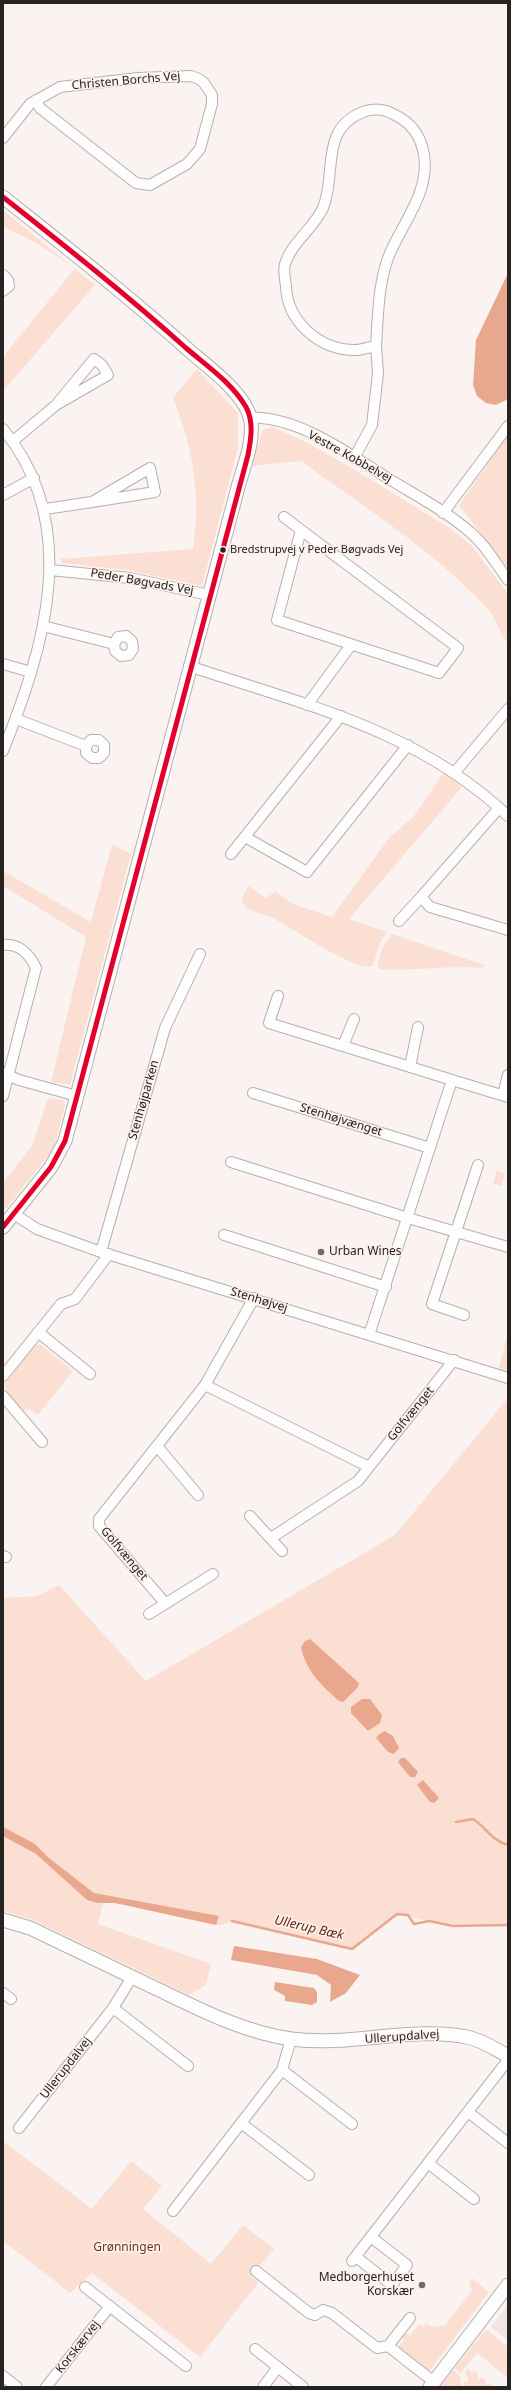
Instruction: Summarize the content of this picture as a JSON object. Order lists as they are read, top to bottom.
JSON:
{
  "streets": {
    "street": [
      "Christen Borchs Vej",
      "Vestre Kobbelvej",
      "Peder Bøgvads Vej",
      "Stenhøjparken",
      "Stenhøjvænget",
      "Stenhøjvej",
      "Golfvænget",
      "Ullerupdalvej",
      "Korskærvej"
    ]
  },
  "crossings": [
    ["Stenhøjparken", "Stenhøjvej"],
    ["Stenhøjvej", "Golfvænget"]
  ],
  "water": ["Ullerup Bæk"],
  "parks": ["Grønningen"],
  "places": ["Bredstrupvej v Peder Bøgvads Vej", "Urban Wines", "Medborgerhuset Korskær"]
}
